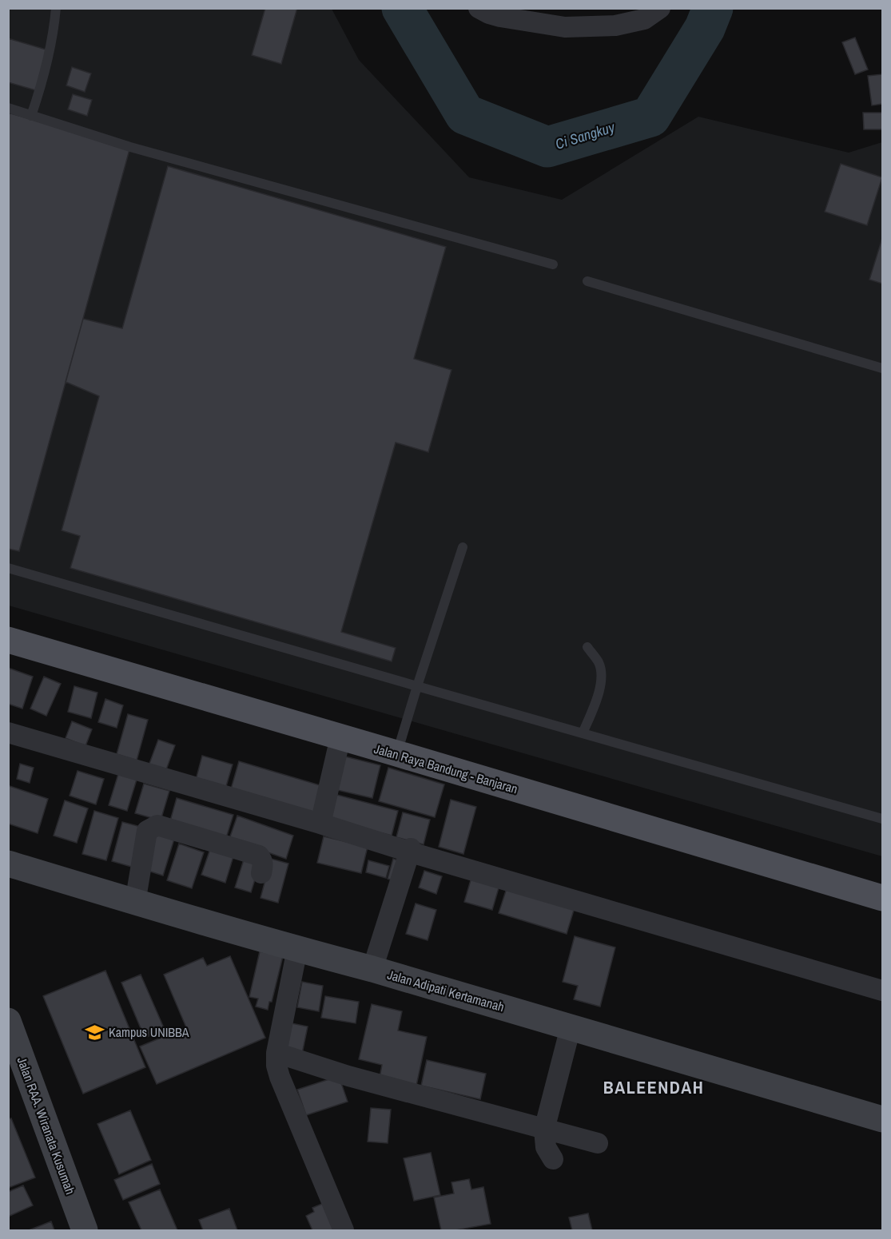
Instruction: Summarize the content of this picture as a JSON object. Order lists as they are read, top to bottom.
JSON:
{
  "streets": {
    "main road": ["Jalan Raya Bandung - Banjaran", "Jalan Adipati Kertamanah", "Jalan RAA. Wiranata Kusumah"]
  },
  "districts": ["BALEENDAH"],
  "water": ["Ci Sangkuy"],
  "places": {
    "school or university": ["Kampus UNIBBA"]
  }
}
